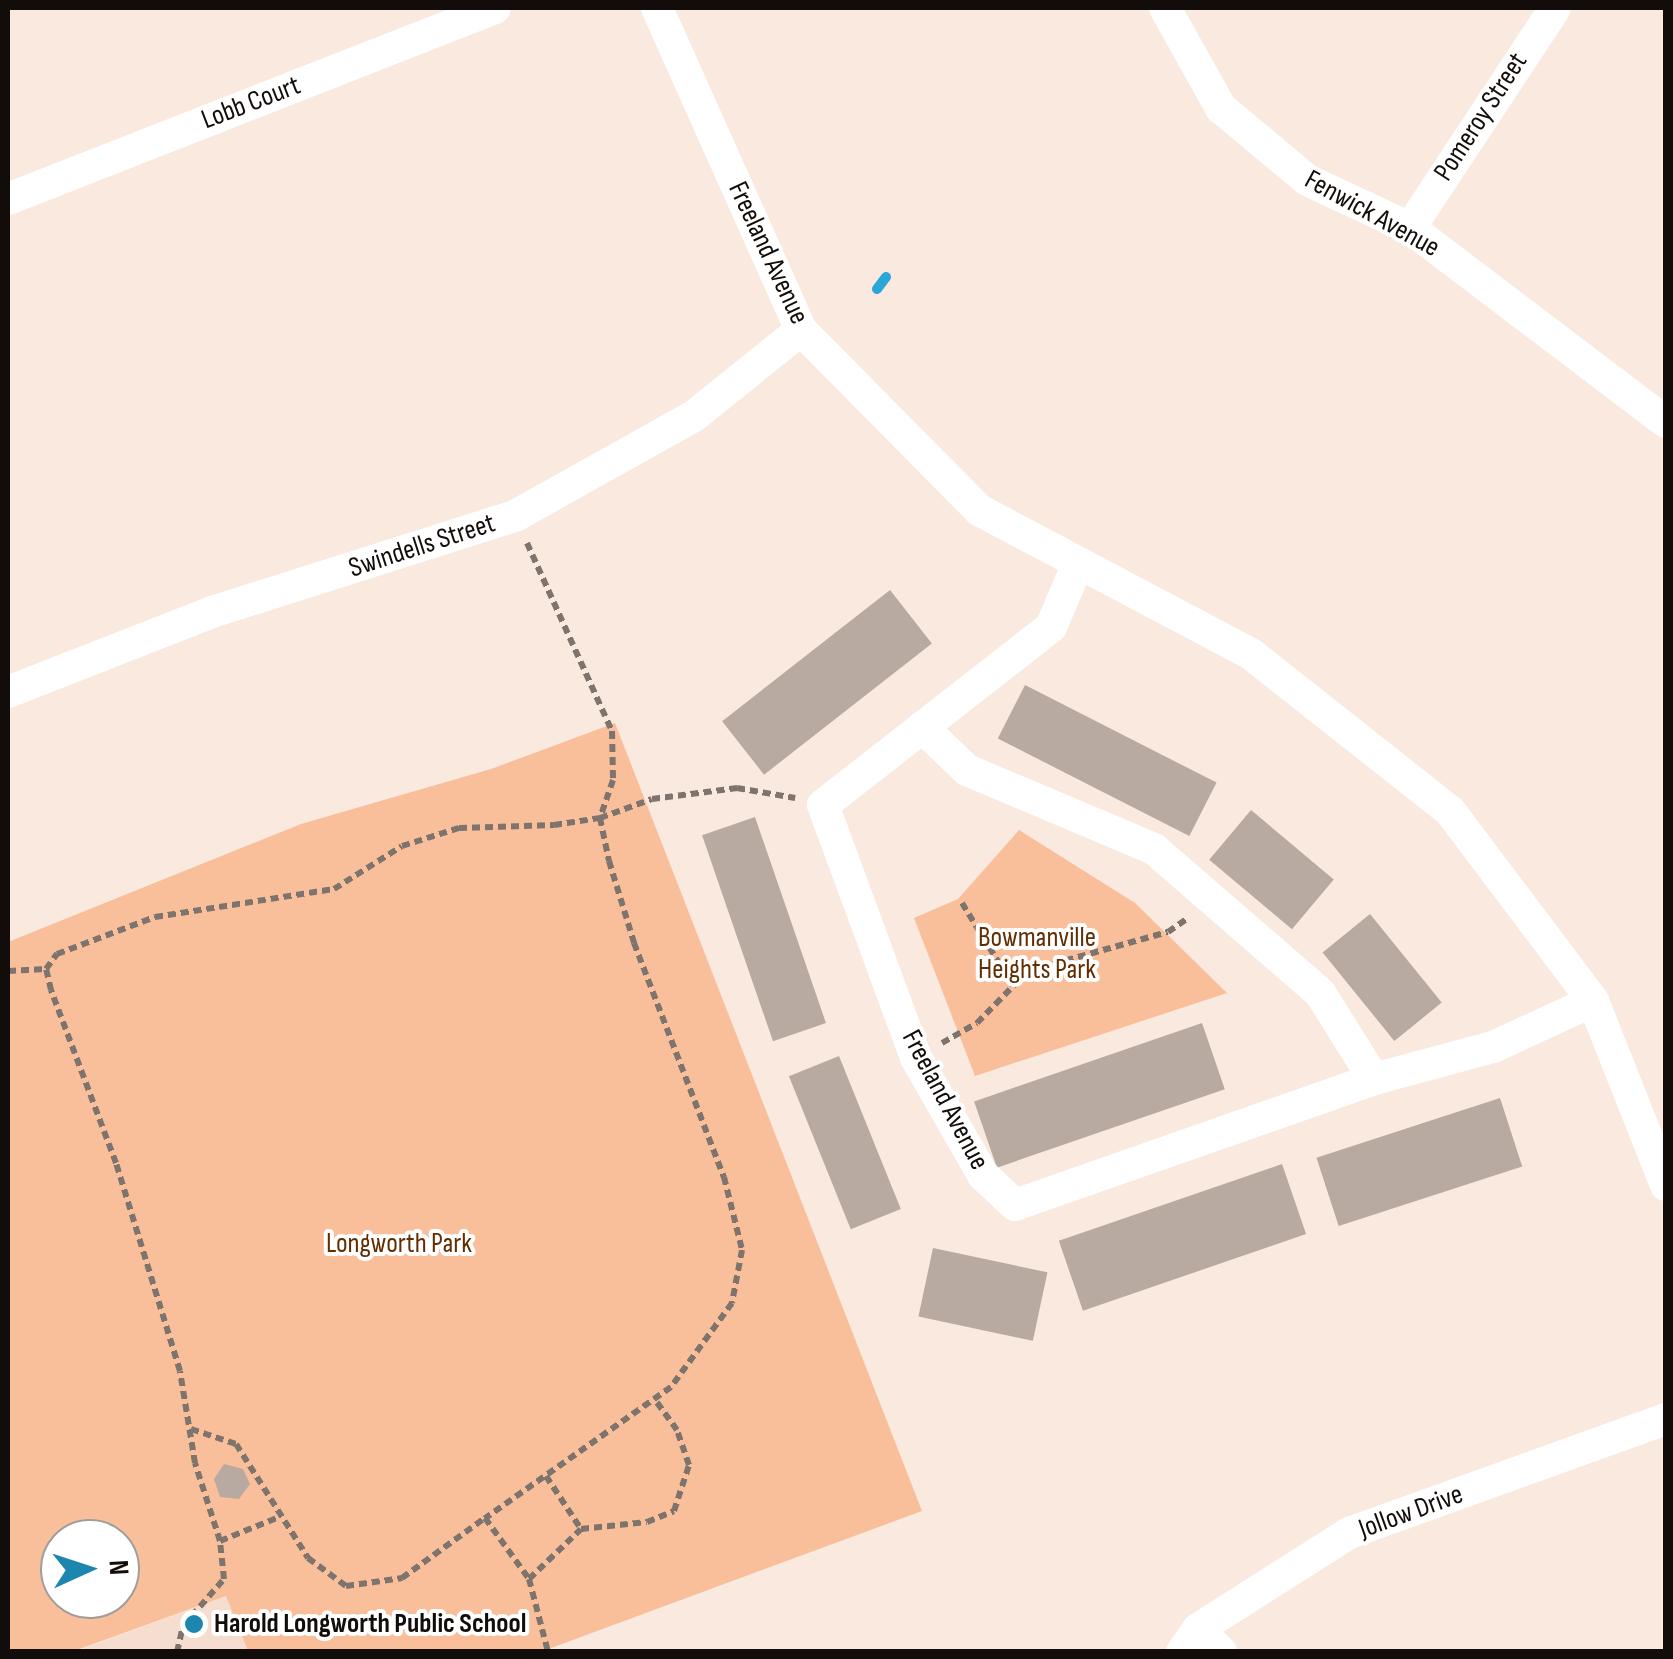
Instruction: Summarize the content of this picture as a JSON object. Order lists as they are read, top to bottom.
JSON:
{
  "streets": {
    "street": [
      "Lobb Court",
      "Pomeroy Street",
      "Fenwick Avenue",
      "Freeland Avenue",
      "Swindells Street",
      "Jollow Drive"
    ]
  },
  "crossings": [
    ["Pomeroy Street", "Fenwick Avenue"],
    ["Freeland Avenue", "Swindells Street"]
  ],
  "parks": ["Bowmanville Heights Park", "Longworth Park"],
  "places": ["Harold Longworth Public School"],
  "north": "right"
}
